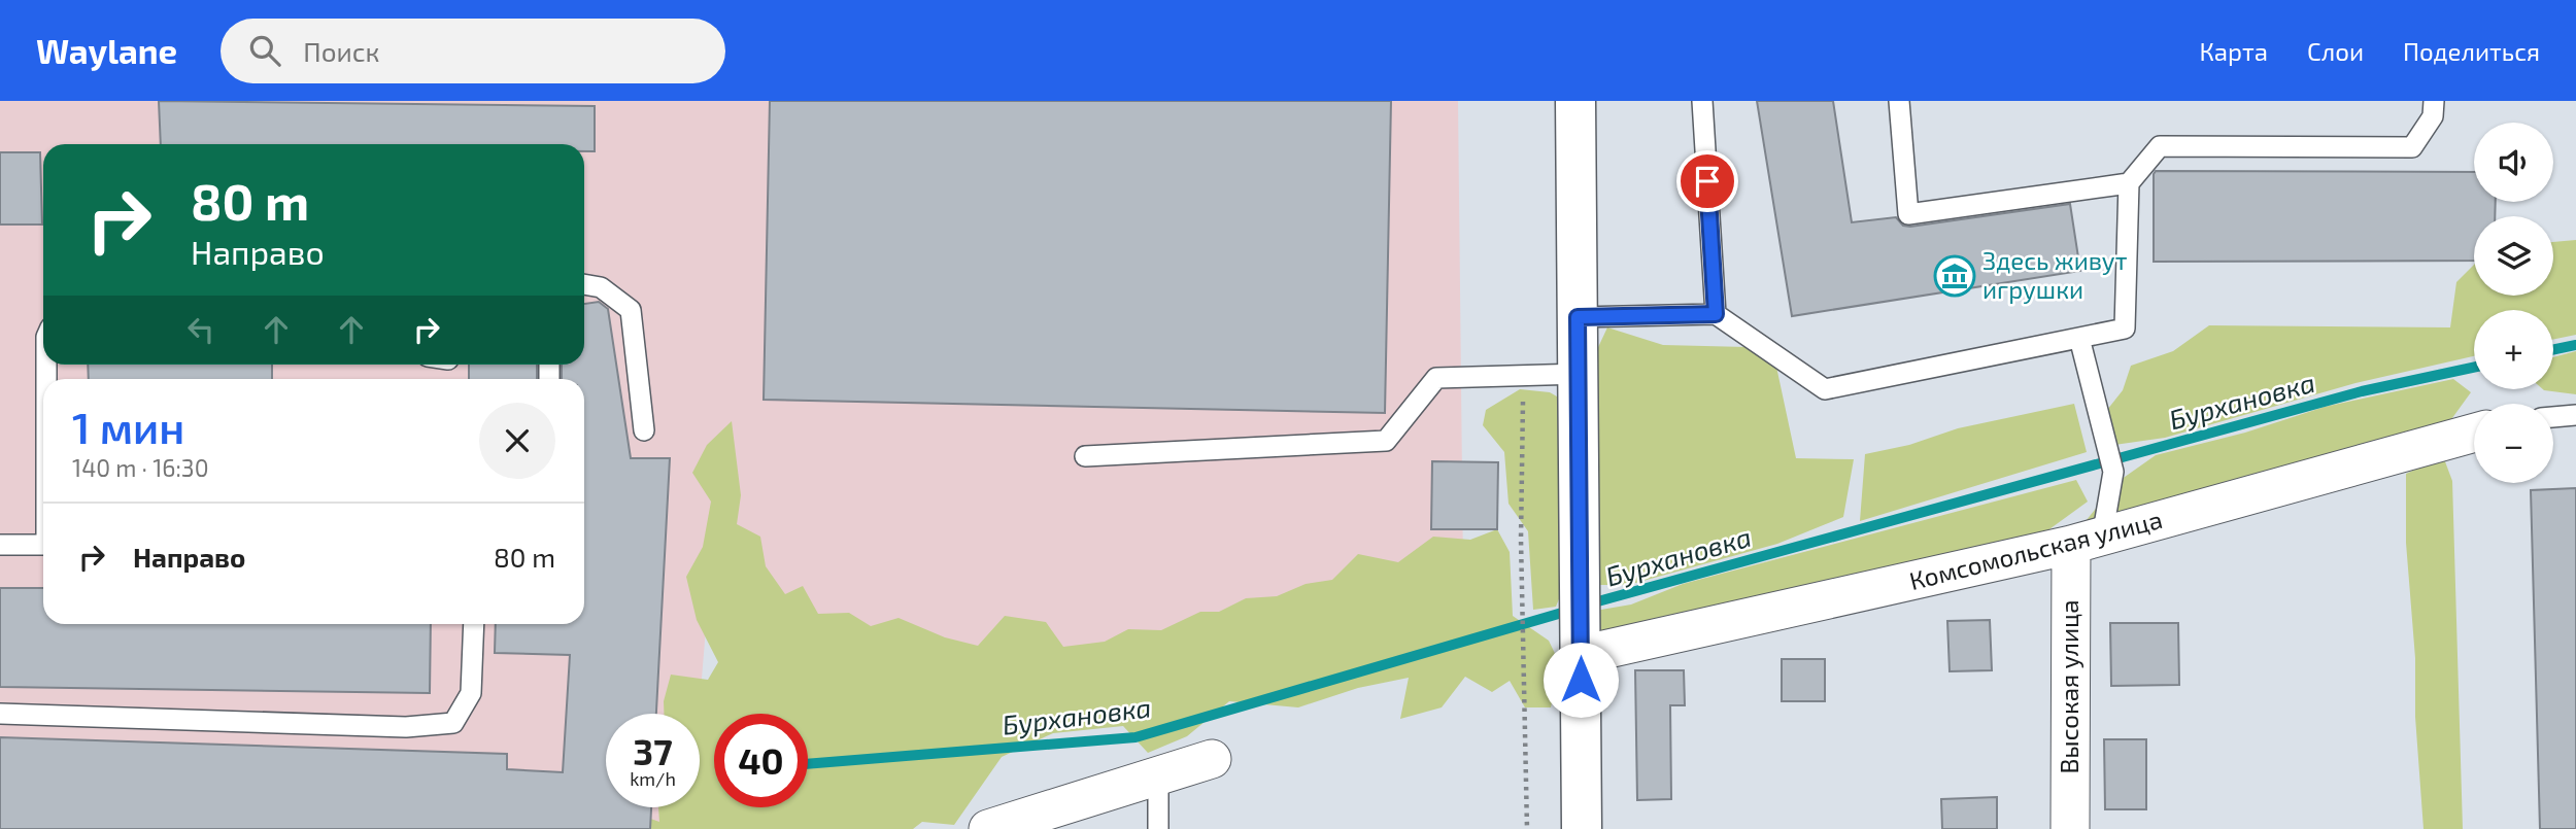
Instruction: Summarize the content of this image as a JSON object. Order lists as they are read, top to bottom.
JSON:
{
  "streets": {
    "street": ["Комсомольская улица", "Высокая улица"]
  },
  "crossings": [
    ["Комсомольская улица", "Высокая улица"]
  ],
  "water": ["Бурхановка"],
  "places": {
    "museum": ["Здесь живут игрушки"]
  },
  "page": {
    "header": "Waylane",
    "search": "Поиск",
    "nav": ["Карта", "Слои", "Поделиться"],
    "map_buttons": ["+", "−"],
    "turn": ["80 m", "Направо"],
    "heading": ["1 мин", "140 m · 16:30"],
    "list": [
      {
        "name": "Направо",
        "value": "80 m"
      }
    ],
    "speed": "37 km/h",
    "limit": "40"
  }
}
